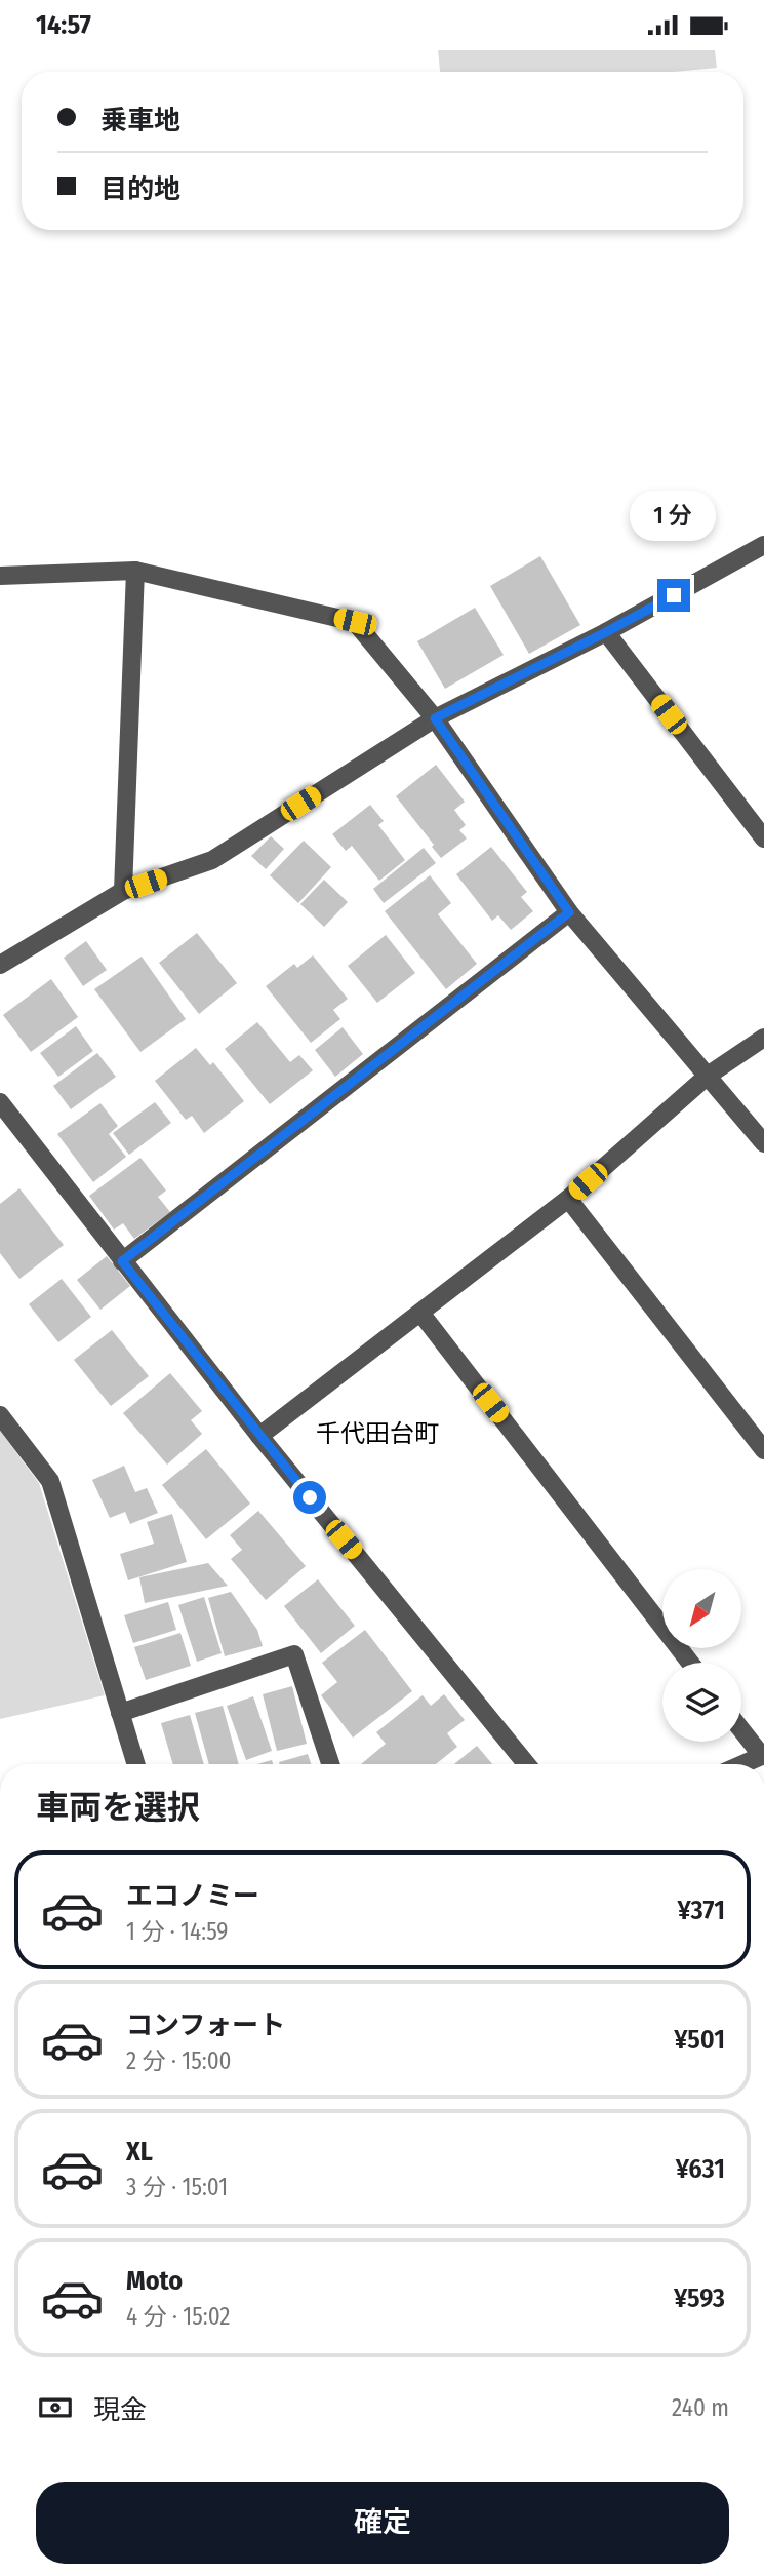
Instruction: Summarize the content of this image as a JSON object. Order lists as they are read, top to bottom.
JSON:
{
  "districts": ["千代田台町"],
  "north": "bottom left",
  "page": {
    "status": "14:57",
    "banner": ["乗車地", "目的地"],
    "bubble": "1 分",
    "heading": "車両を選択",
    "list": [
      {
        "name": "エコノミー",
        "note": "1 分 · 14:59",
        "value": "¥371"
      },
      {
        "name": "コンフォート",
        "note": "2 分 · 15:00",
        "value": "¥501"
      },
      {
        "name": "XL",
        "note": "3 分 · 15:01",
        "value": "¥631"
      },
      {
        "name": "Moto",
        "note": "4 分 · 15:02",
        "value": "¥593"
      }
    ],
    "pay": ["現金", "240 m"],
    "buttons": "確定"
  }
}
